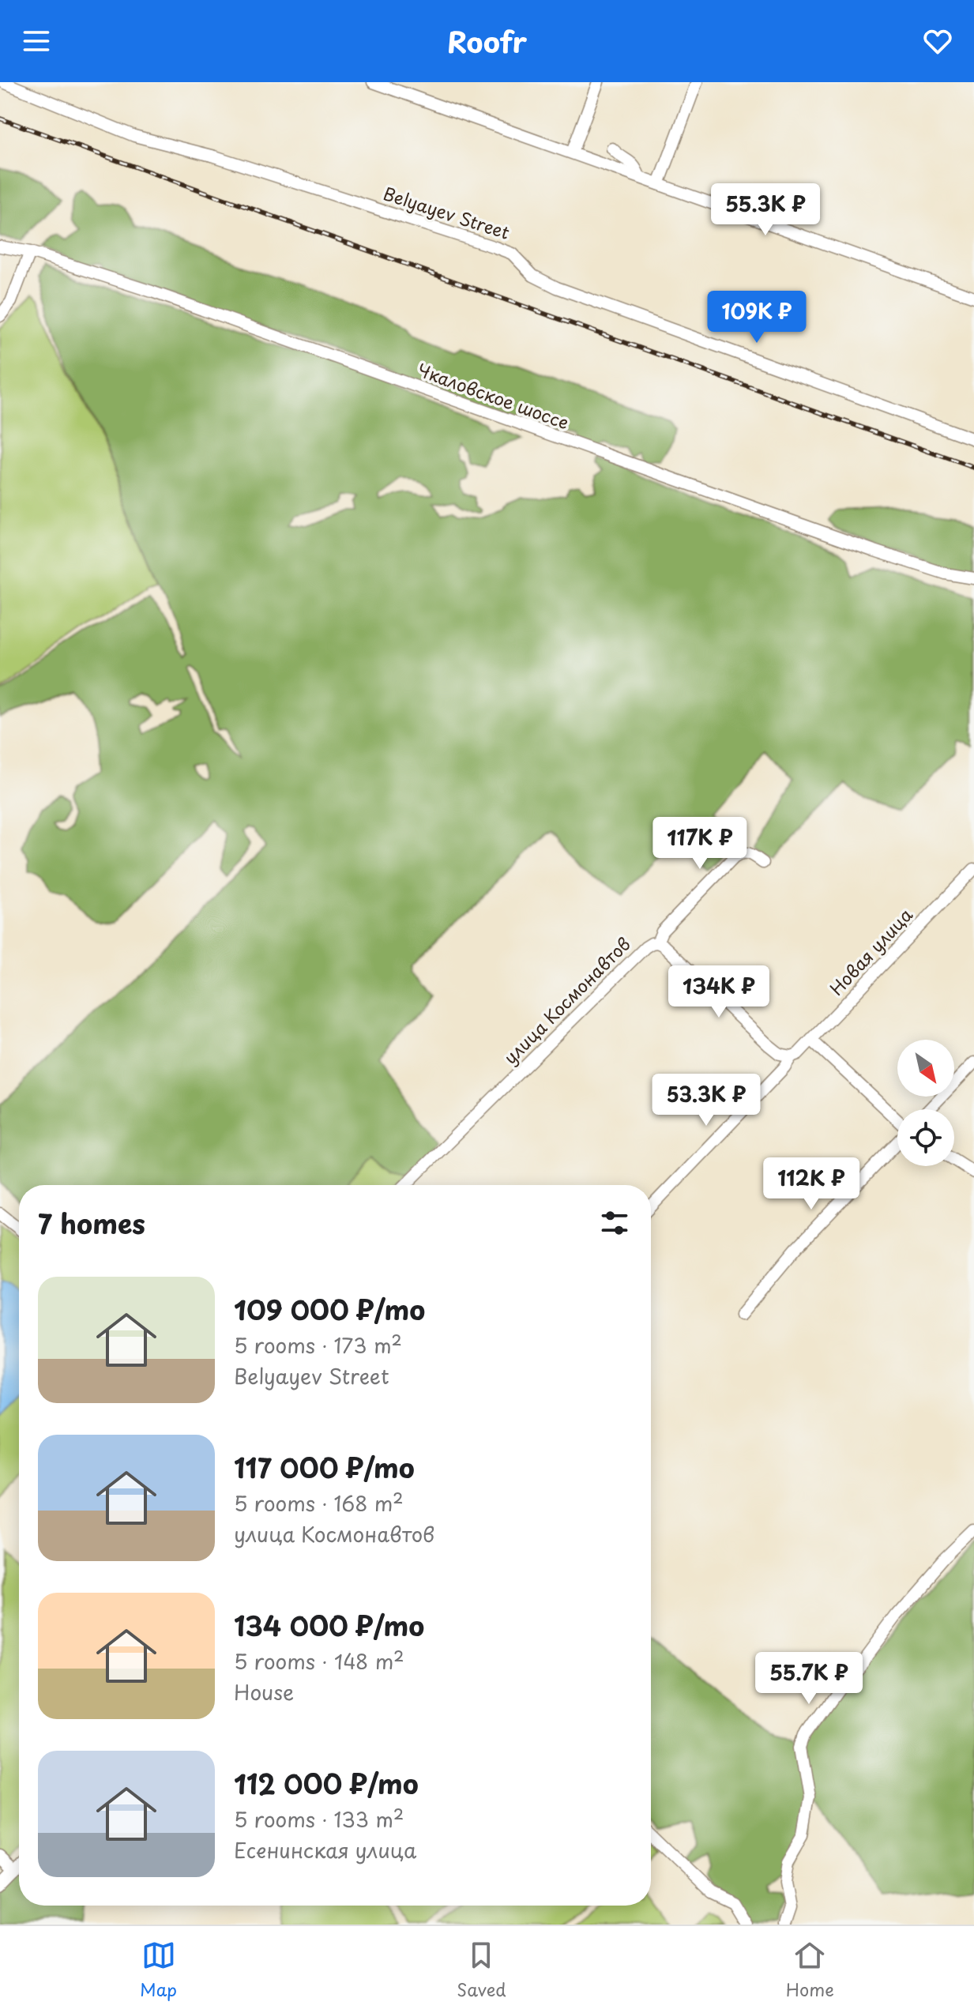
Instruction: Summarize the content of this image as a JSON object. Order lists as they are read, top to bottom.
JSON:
{
  "streets": {
    "street": [
      "Belyayev Street",
      "Чкаловское шоссе",
      "Новая улица",
      "улица Космонавтов"
    ]
  },
  "north": "bottom right",
  "page": {
    "header": "Roofr",
    "price": [
      "55.3K ₽",
      "109K ₽",
      "117K ₽",
      "134K ₽",
      "53.3K ₽",
      "112K ₽",
      "55.7K ₽"
    ],
    "heading": "7 homes",
    "list": [
      {
        "name": "109 000 ₽/mo",
        "note": "5 rooms · 173 m² · Belyayev Street"
      },
      {
        "name": "117 000 ₽/mo",
        "note": "5 rooms · 168 m² · улица Космонавтов"
      },
      {
        "name": "134 000 ₽/mo",
        "note": "5 rooms · 148 m² · House"
      },
      {
        "name": "112 000 ₽/mo",
        "note": "5 rooms · 133 m² · Есенинская улица"
      }
    ],
    "tabs": ["Map", "Saved", "Home"]
  }
}
